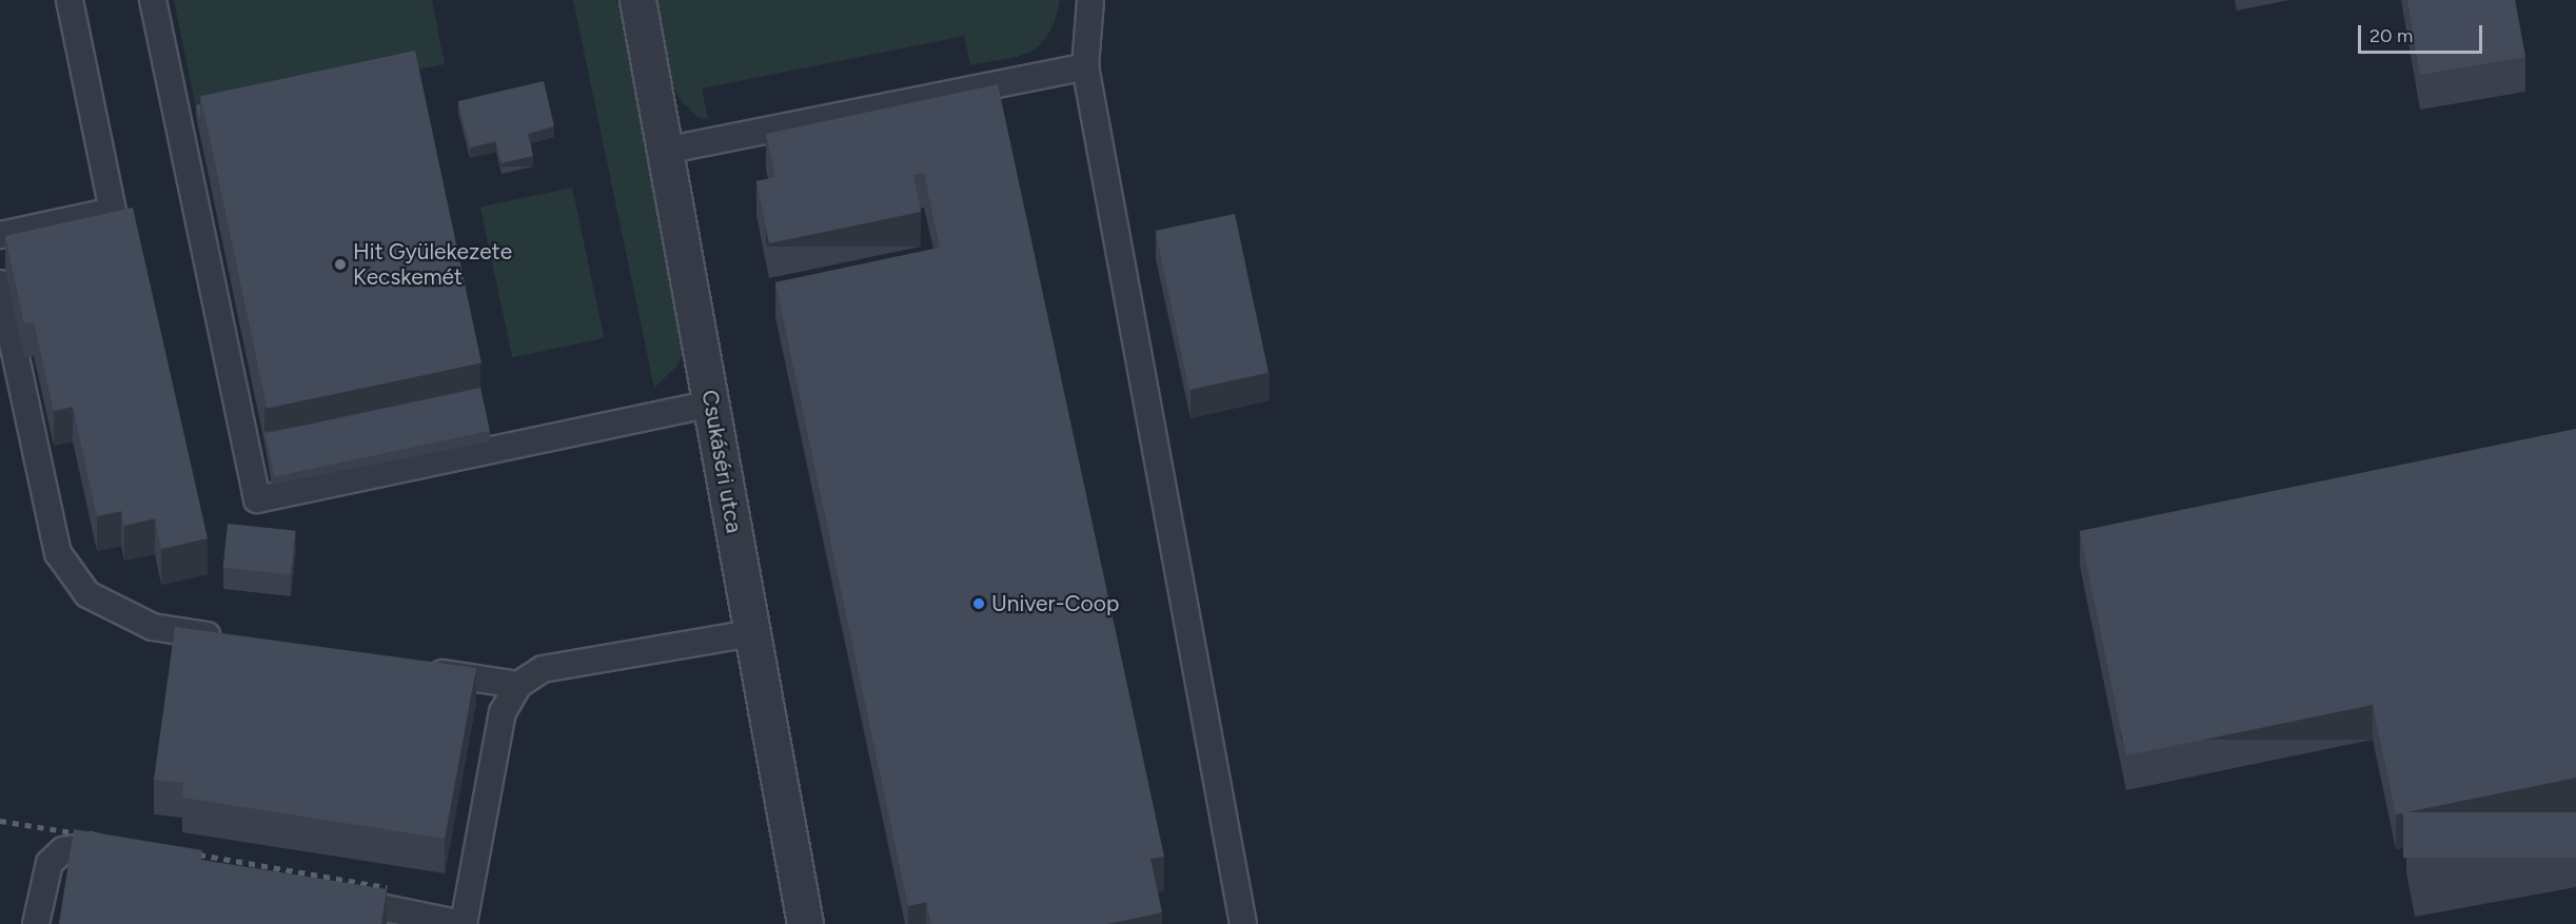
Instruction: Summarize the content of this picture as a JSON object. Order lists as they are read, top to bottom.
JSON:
{
  "streets": {
    "street": ["Csukáséri utca"]
  },
  "places": ["Hit Gyülekezete Kecskemét", "Univer-Coop"],
  "scale_bar": "20 m"
}
